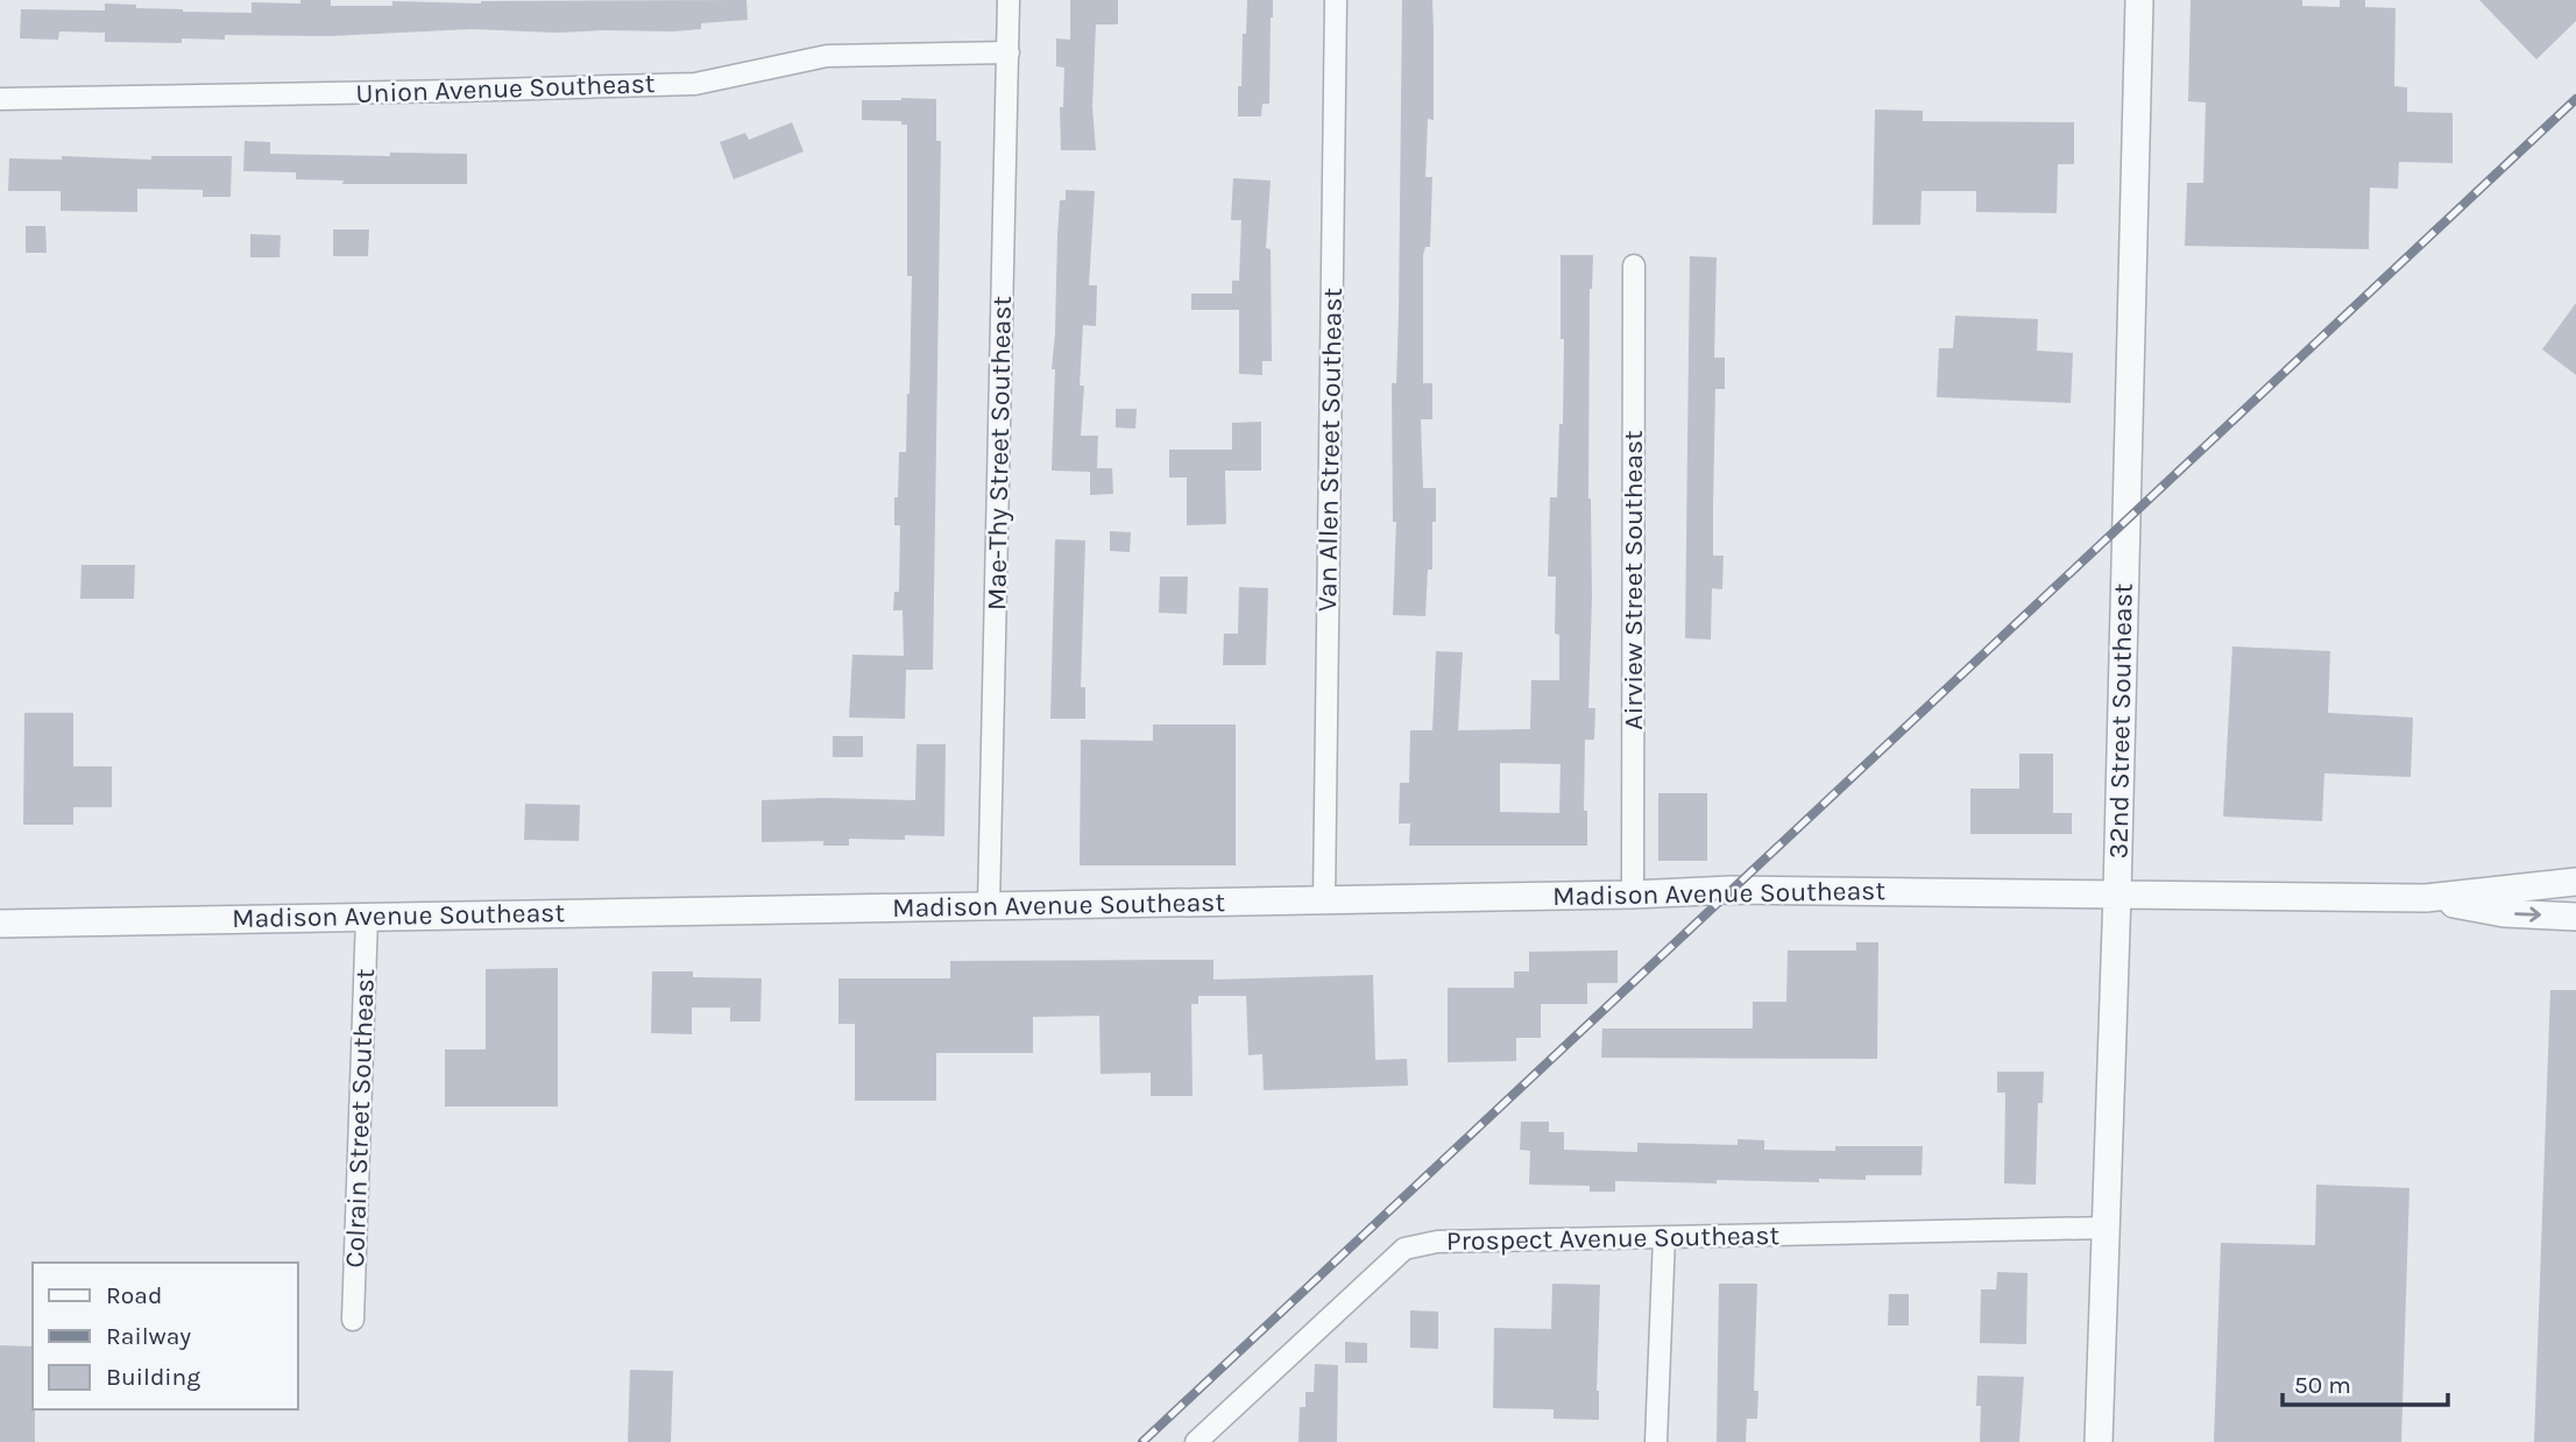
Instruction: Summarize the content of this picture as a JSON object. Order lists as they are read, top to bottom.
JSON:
{
  "streets": {
    "street": [
      "Union Avenue Southeast",
      "Van Allen Street Southeast",
      "Mae-Thy Street Southeast",
      "Airview Street Southeast",
      "32nd Street Southeast",
      "Madison Avenue Southeast",
      "Colrain Street Southeast",
      "Prospect Avenue Southeast"
    ]
  },
  "crossings": [
    ["Union Avenue Southeast", "Mae-Thy Street Southeast"],
    ["Van Allen Street Southeast", "Madison Avenue Southeast"],
    ["Mae-Thy Street Southeast", "Madison Avenue Southeast"],
    ["Airview Street Southeast", "Madison Avenue Southeast"],
    ["32nd Street Southeast", "Madison Avenue Southeast"],
    ["32nd Street Southeast", "Prospect Avenue Southeast"],
    ["Madison Avenue Southeast", "Colrain Street Southeast"]
  ],
  "legend": ["Road", "Railway", "Building"],
  "scale_bar": "50 m"
}
